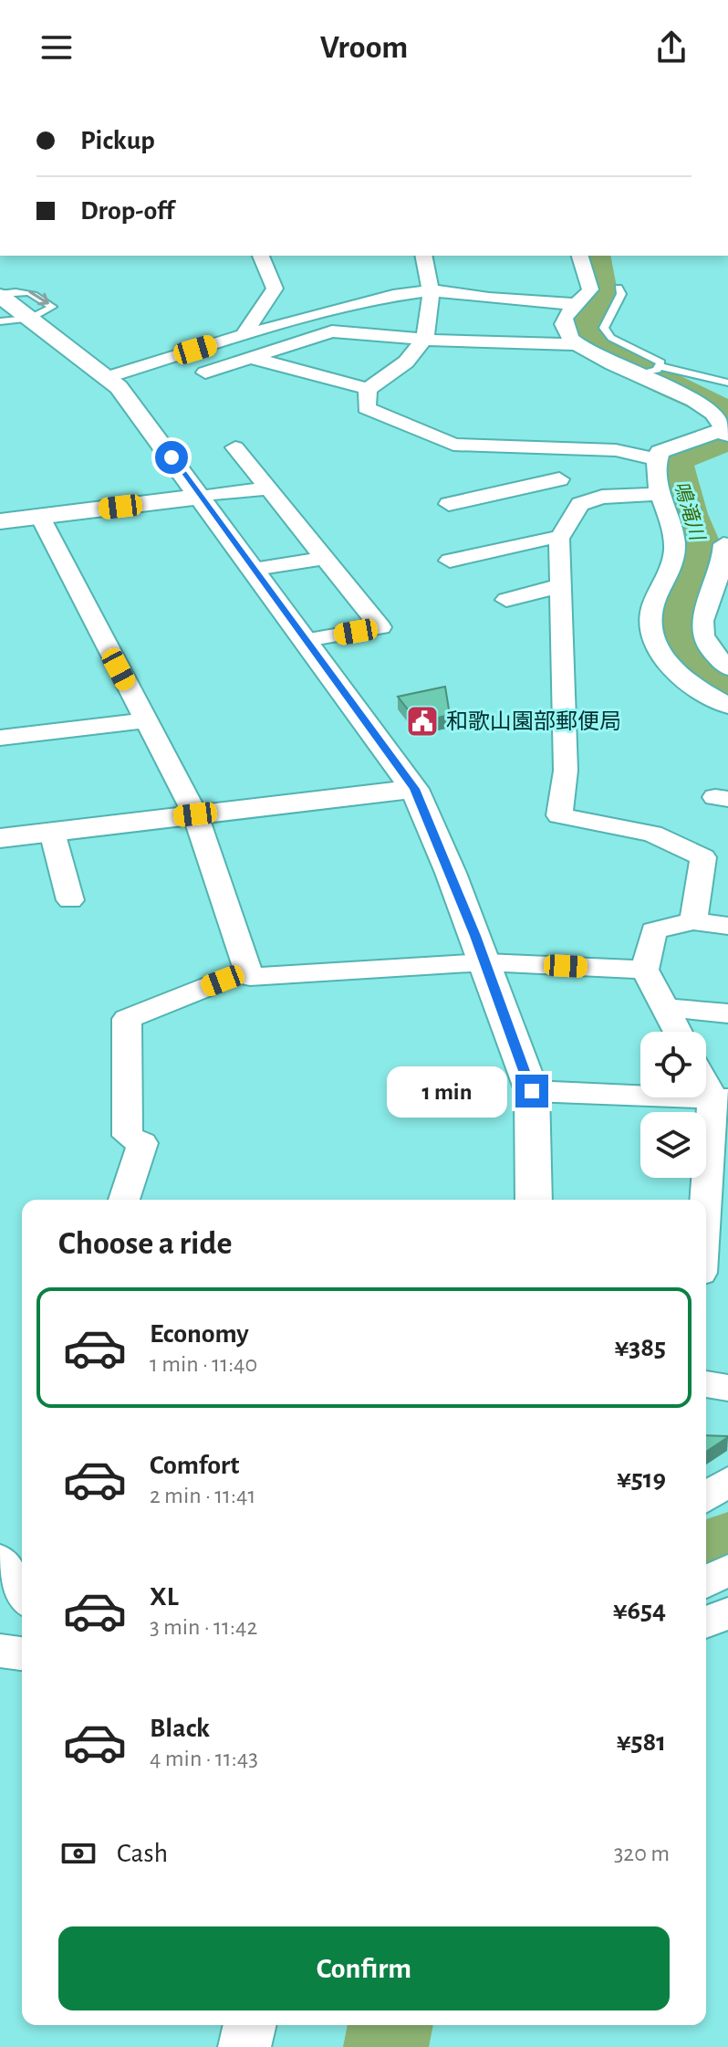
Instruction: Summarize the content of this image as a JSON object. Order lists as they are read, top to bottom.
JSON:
{
  "water": ["鳴滝川"],
  "places": {
    "public building": ["和歌山園部郵便局"]
  },
  "page": {
    "header": "Vroom",
    "banner": ["Pickup", "Drop-off"],
    "bubble": "1 min",
    "heading": "Choose a ride",
    "list": [
      {
        "name": "Economy",
        "note": "1 min · 11:40",
        "value": "¥385"
      },
      {
        "name": "Comfort",
        "note": "2 min · 11:41",
        "value": "¥519"
      },
      {
        "name": "XL",
        "note": "3 min · 11:42",
        "value": "¥654"
      },
      {
        "name": "Black",
        "note": "4 min · 11:43",
        "value": "¥581"
      }
    ],
    "pay": ["Cash", "320 m"],
    "buttons": "Confirm"
  }
}
